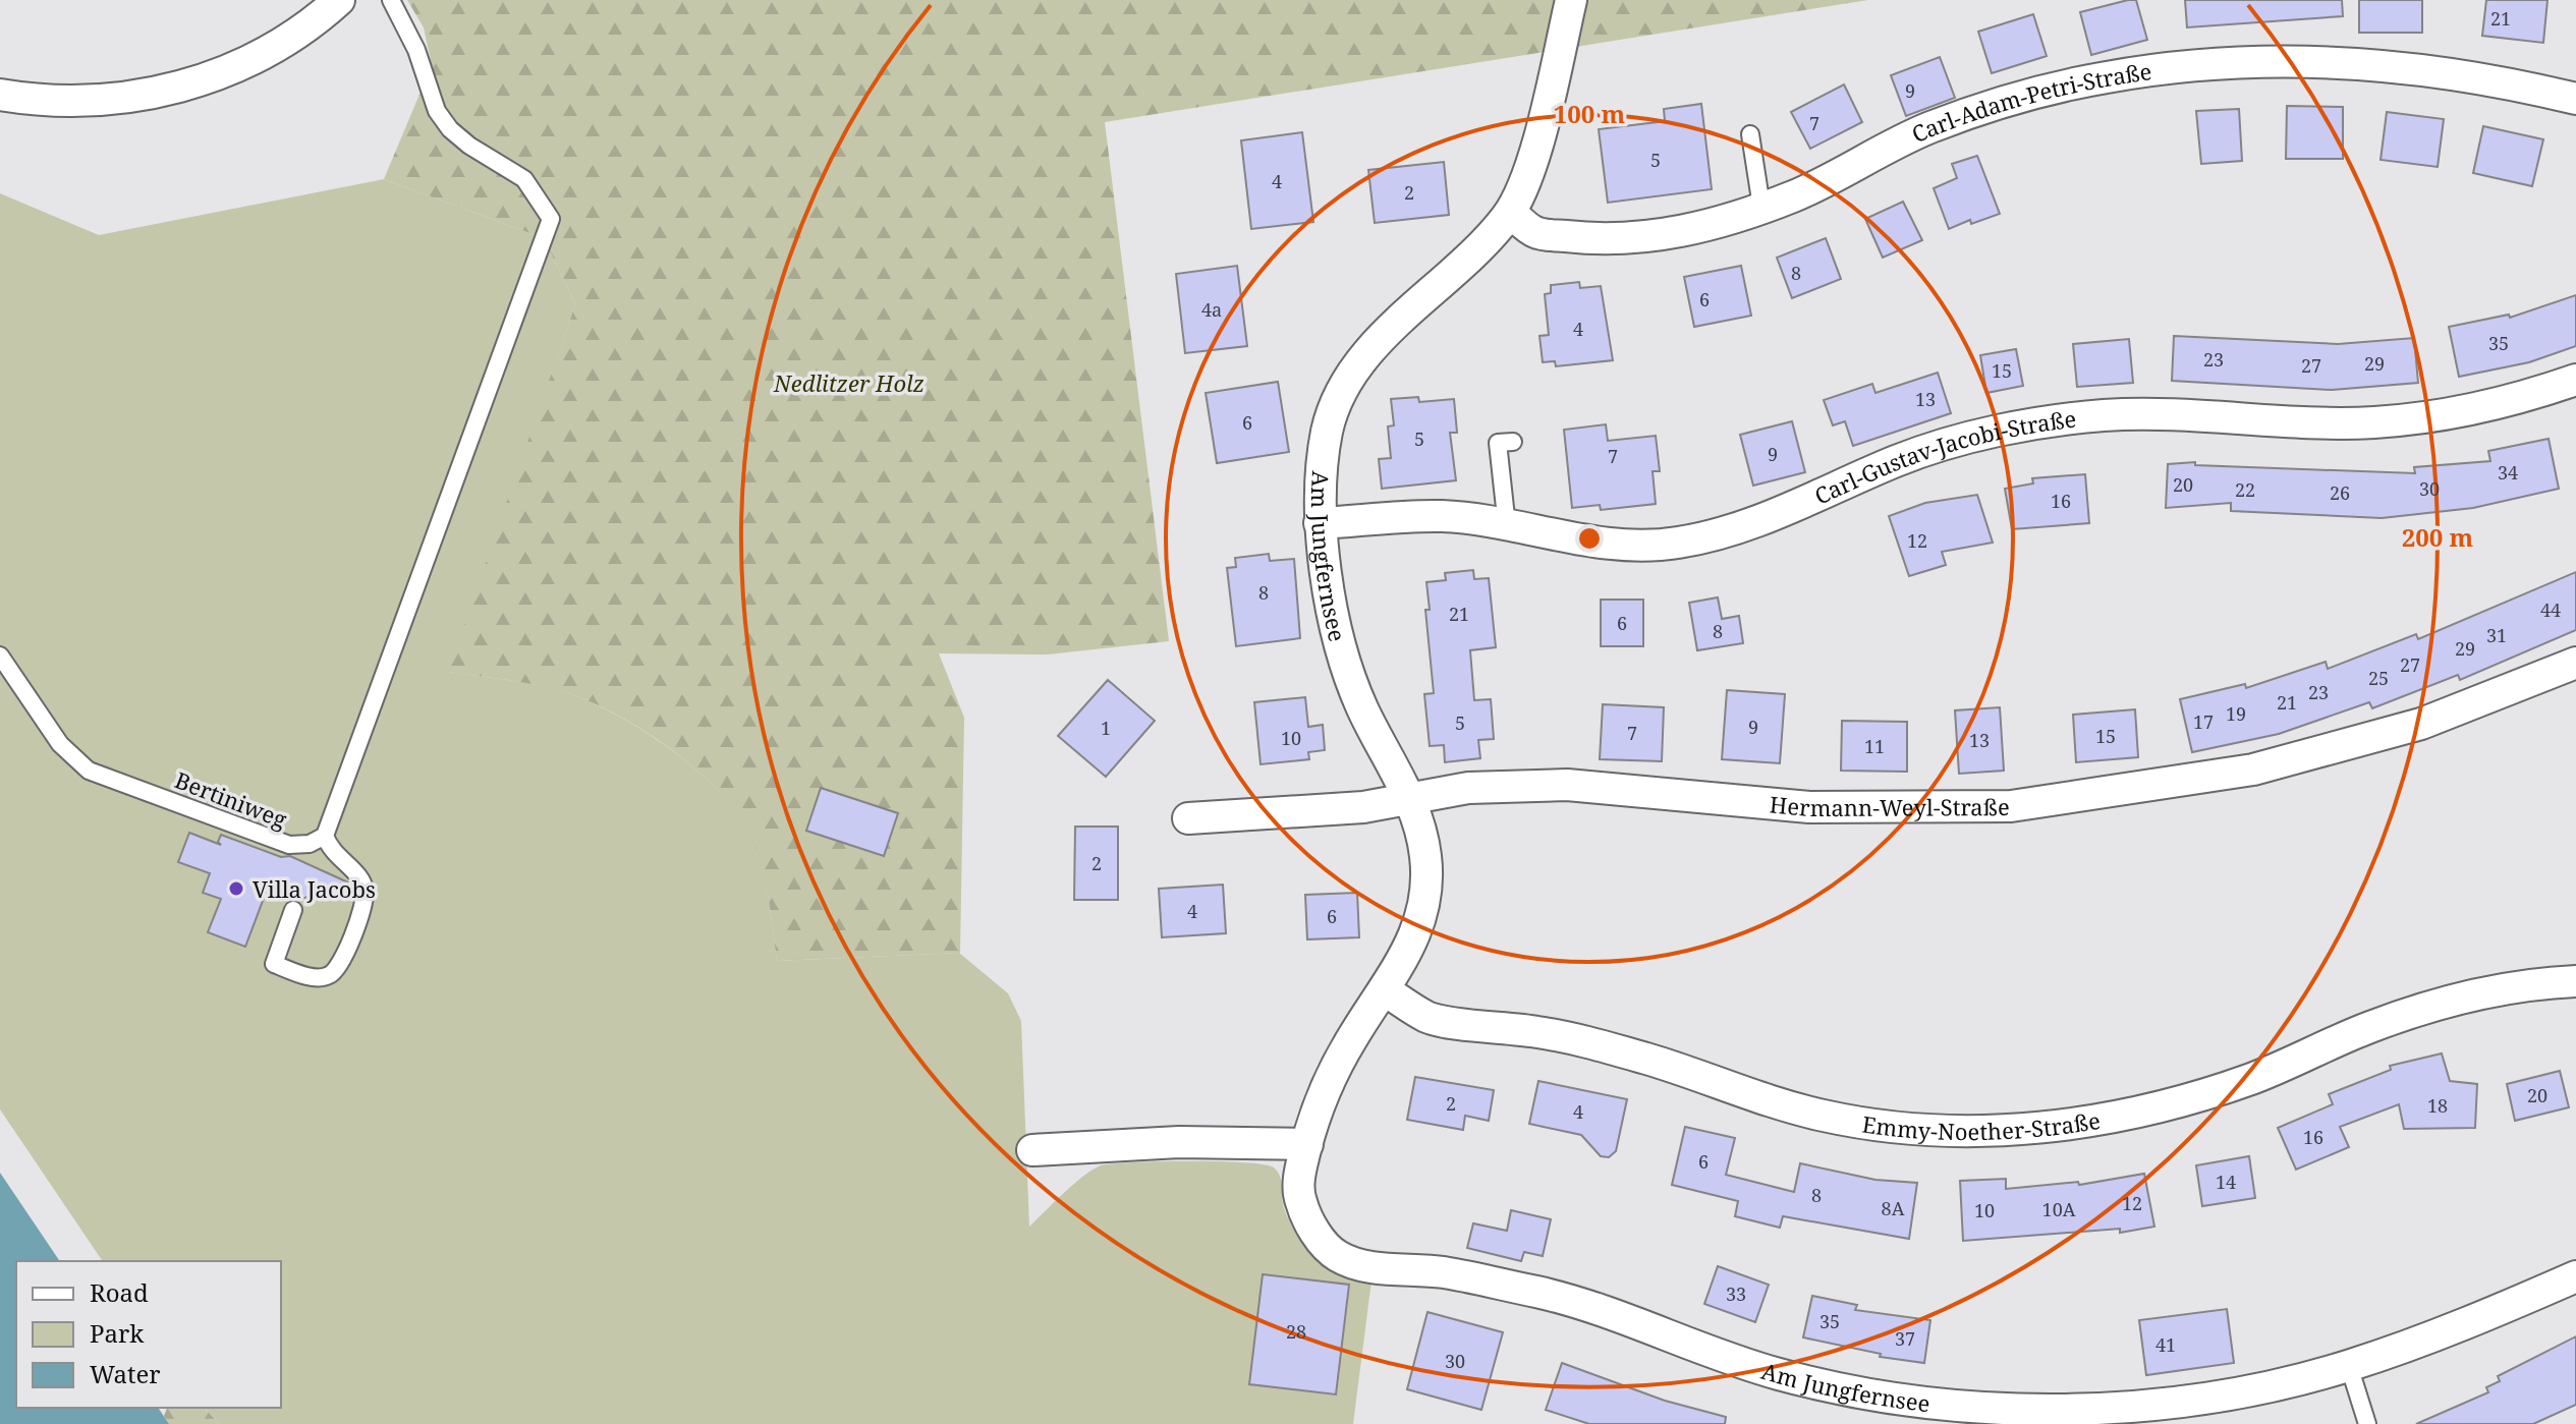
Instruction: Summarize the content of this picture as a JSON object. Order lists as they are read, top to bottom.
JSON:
{
  "streets": {
    "street": [
      "Carl-Adam-Petri-Straße",
      "Carl-Gustav-Jacobi-Straße",
      "Am Jungfernsee",
      "Hermann-Weyl-Straße",
      "Emmy-Noether-Straße"
    ],
    "lane": ["Bertiniweg"]
  },
  "crossings": [
    ["Carl-Adam-Petri-Straße", "Am Jungfernsee"],
    ["Carl-Gustav-Jacobi-Straße", "Am Jungfernsee"],
    ["Am Jungfernsee", "Hermann-Weyl-Straße"],
    ["Am Jungfernsee", "Emmy-Noether-Straße"]
  ],
  "parks": ["Nedlitzer Holz"],
  "places": ["Villa Jacobs"],
  "house_numbers": [
    "21",
    "9",
    "7",
    "5",
    "4",
    "2",
    "8",
    "6",
    "4a",
    "4",
    "35",
    "23",
    "29",
    "27",
    "15",
    "13",
    "6",
    "5",
    "9",
    "7",
    "34",
    "20",
    "30",
    "22",
    "26",
    "16",
    "12",
    "8",
    "44",
    "21",
    "6",
    "8",
    "31",
    "29",
    "27",
    "25",
    "23",
    "21",
    "19",
    "17",
    "5",
    "9",
    "1",
    "7",
    "15",
    "10",
    "13",
    "11",
    "2",
    "4",
    "6",
    "20",
    "2",
    "18",
    "4",
    "16",
    "6",
    "14",
    "8",
    "12",
    "8A",
    "10A",
    "10",
    "33",
    "35",
    "28",
    "37",
    "41",
    "30"
  ],
  "legend": ["Road", "Park", "Water"],
  "rings": ["100 m", "200 m"]
}
